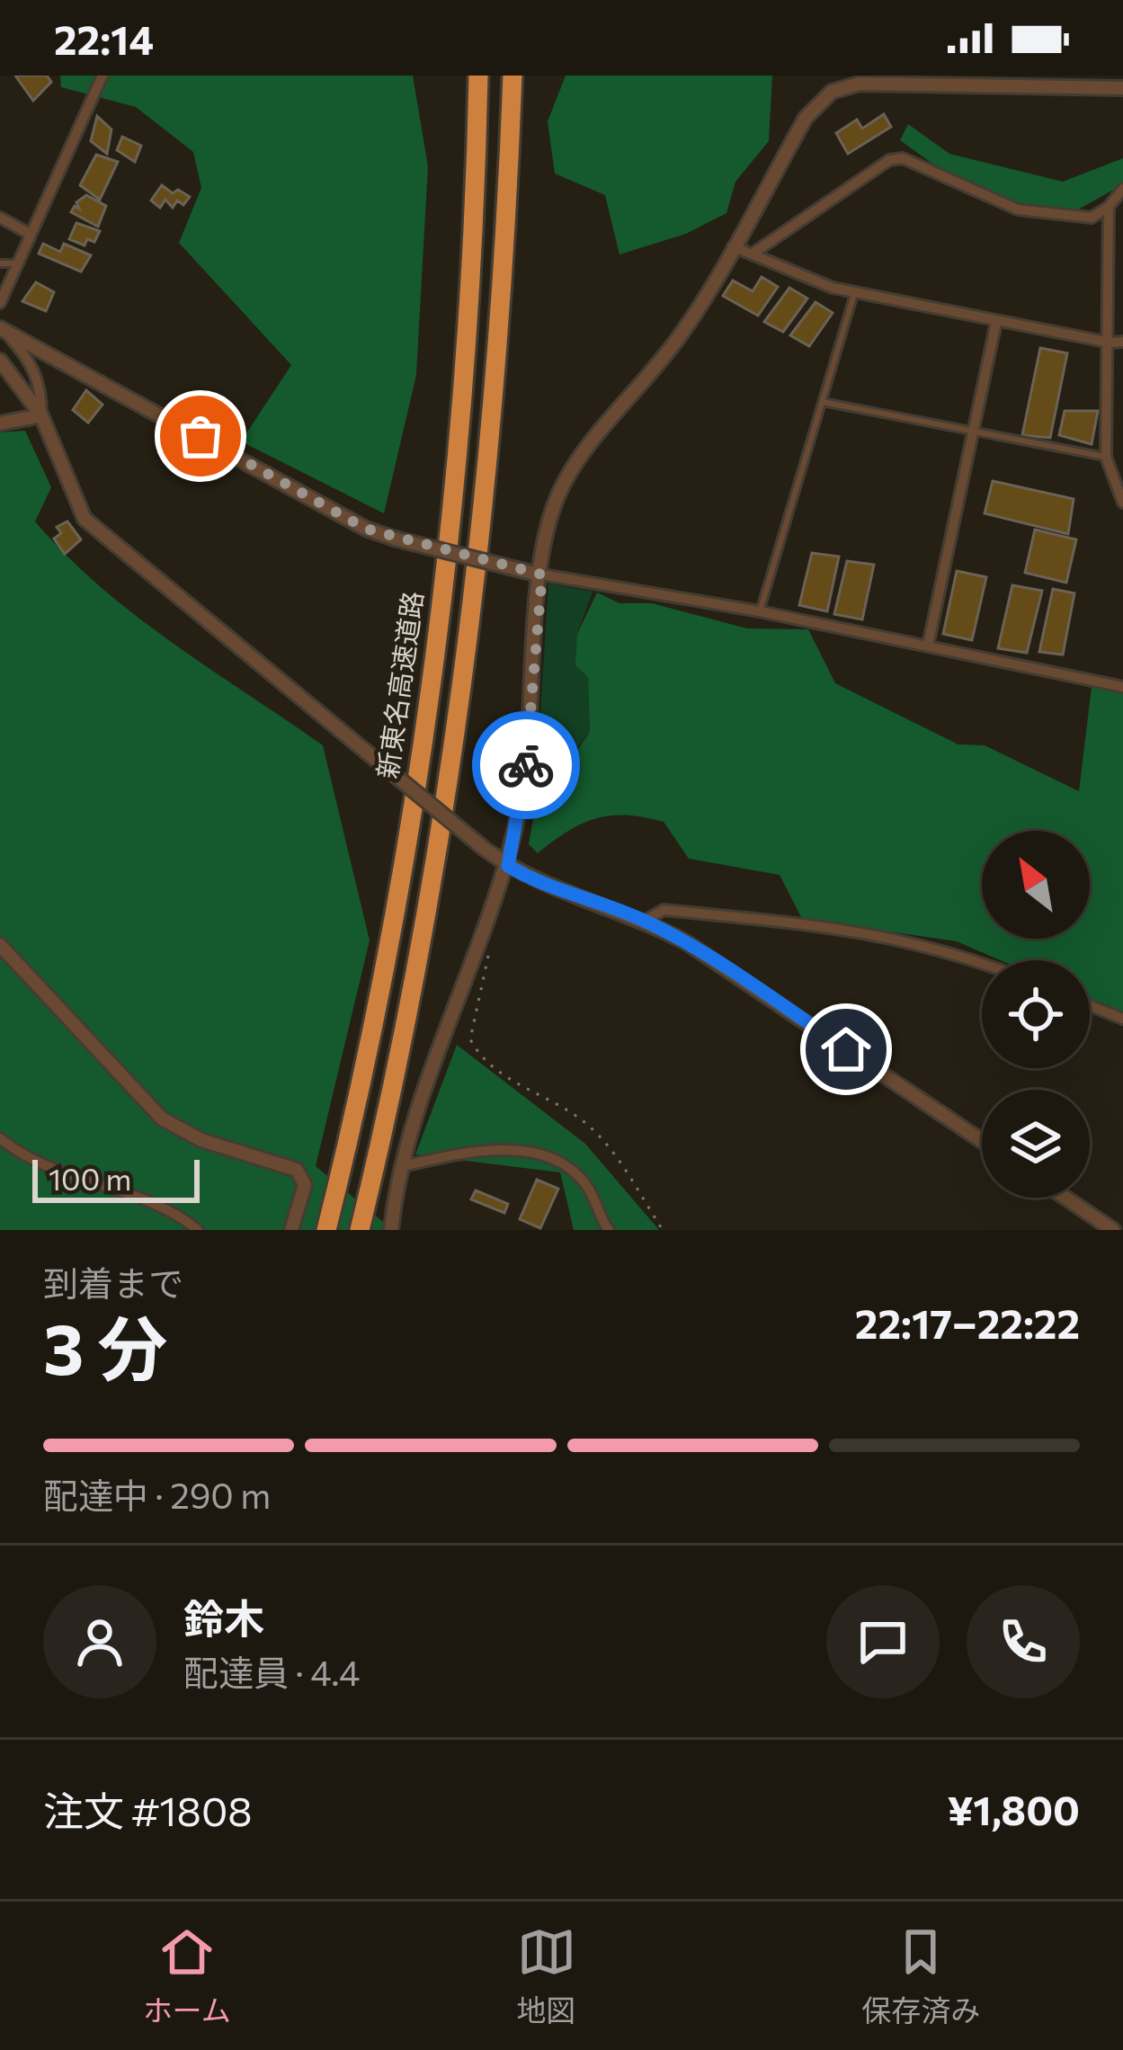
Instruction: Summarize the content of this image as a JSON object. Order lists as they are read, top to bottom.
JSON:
{
  "streets": {
    "highway": ["新東名高速道路"]
  },
  "scale_bar": "100 m",
  "north": "top left",
  "page": {
    "status": "22:14",
    "scale": "100 m",
    "heading": ["3 分", "到着まで", "22:17–22:22"],
    "panel": [
      "鈴木",
      "配達員 · 4.4",
      "注文 #1808",
      "¥1,800"
    ],
    "bar": "配達中 · 290 m",
    "tabs": ["ホーム", "地図", "保存済み"]
  }
}
